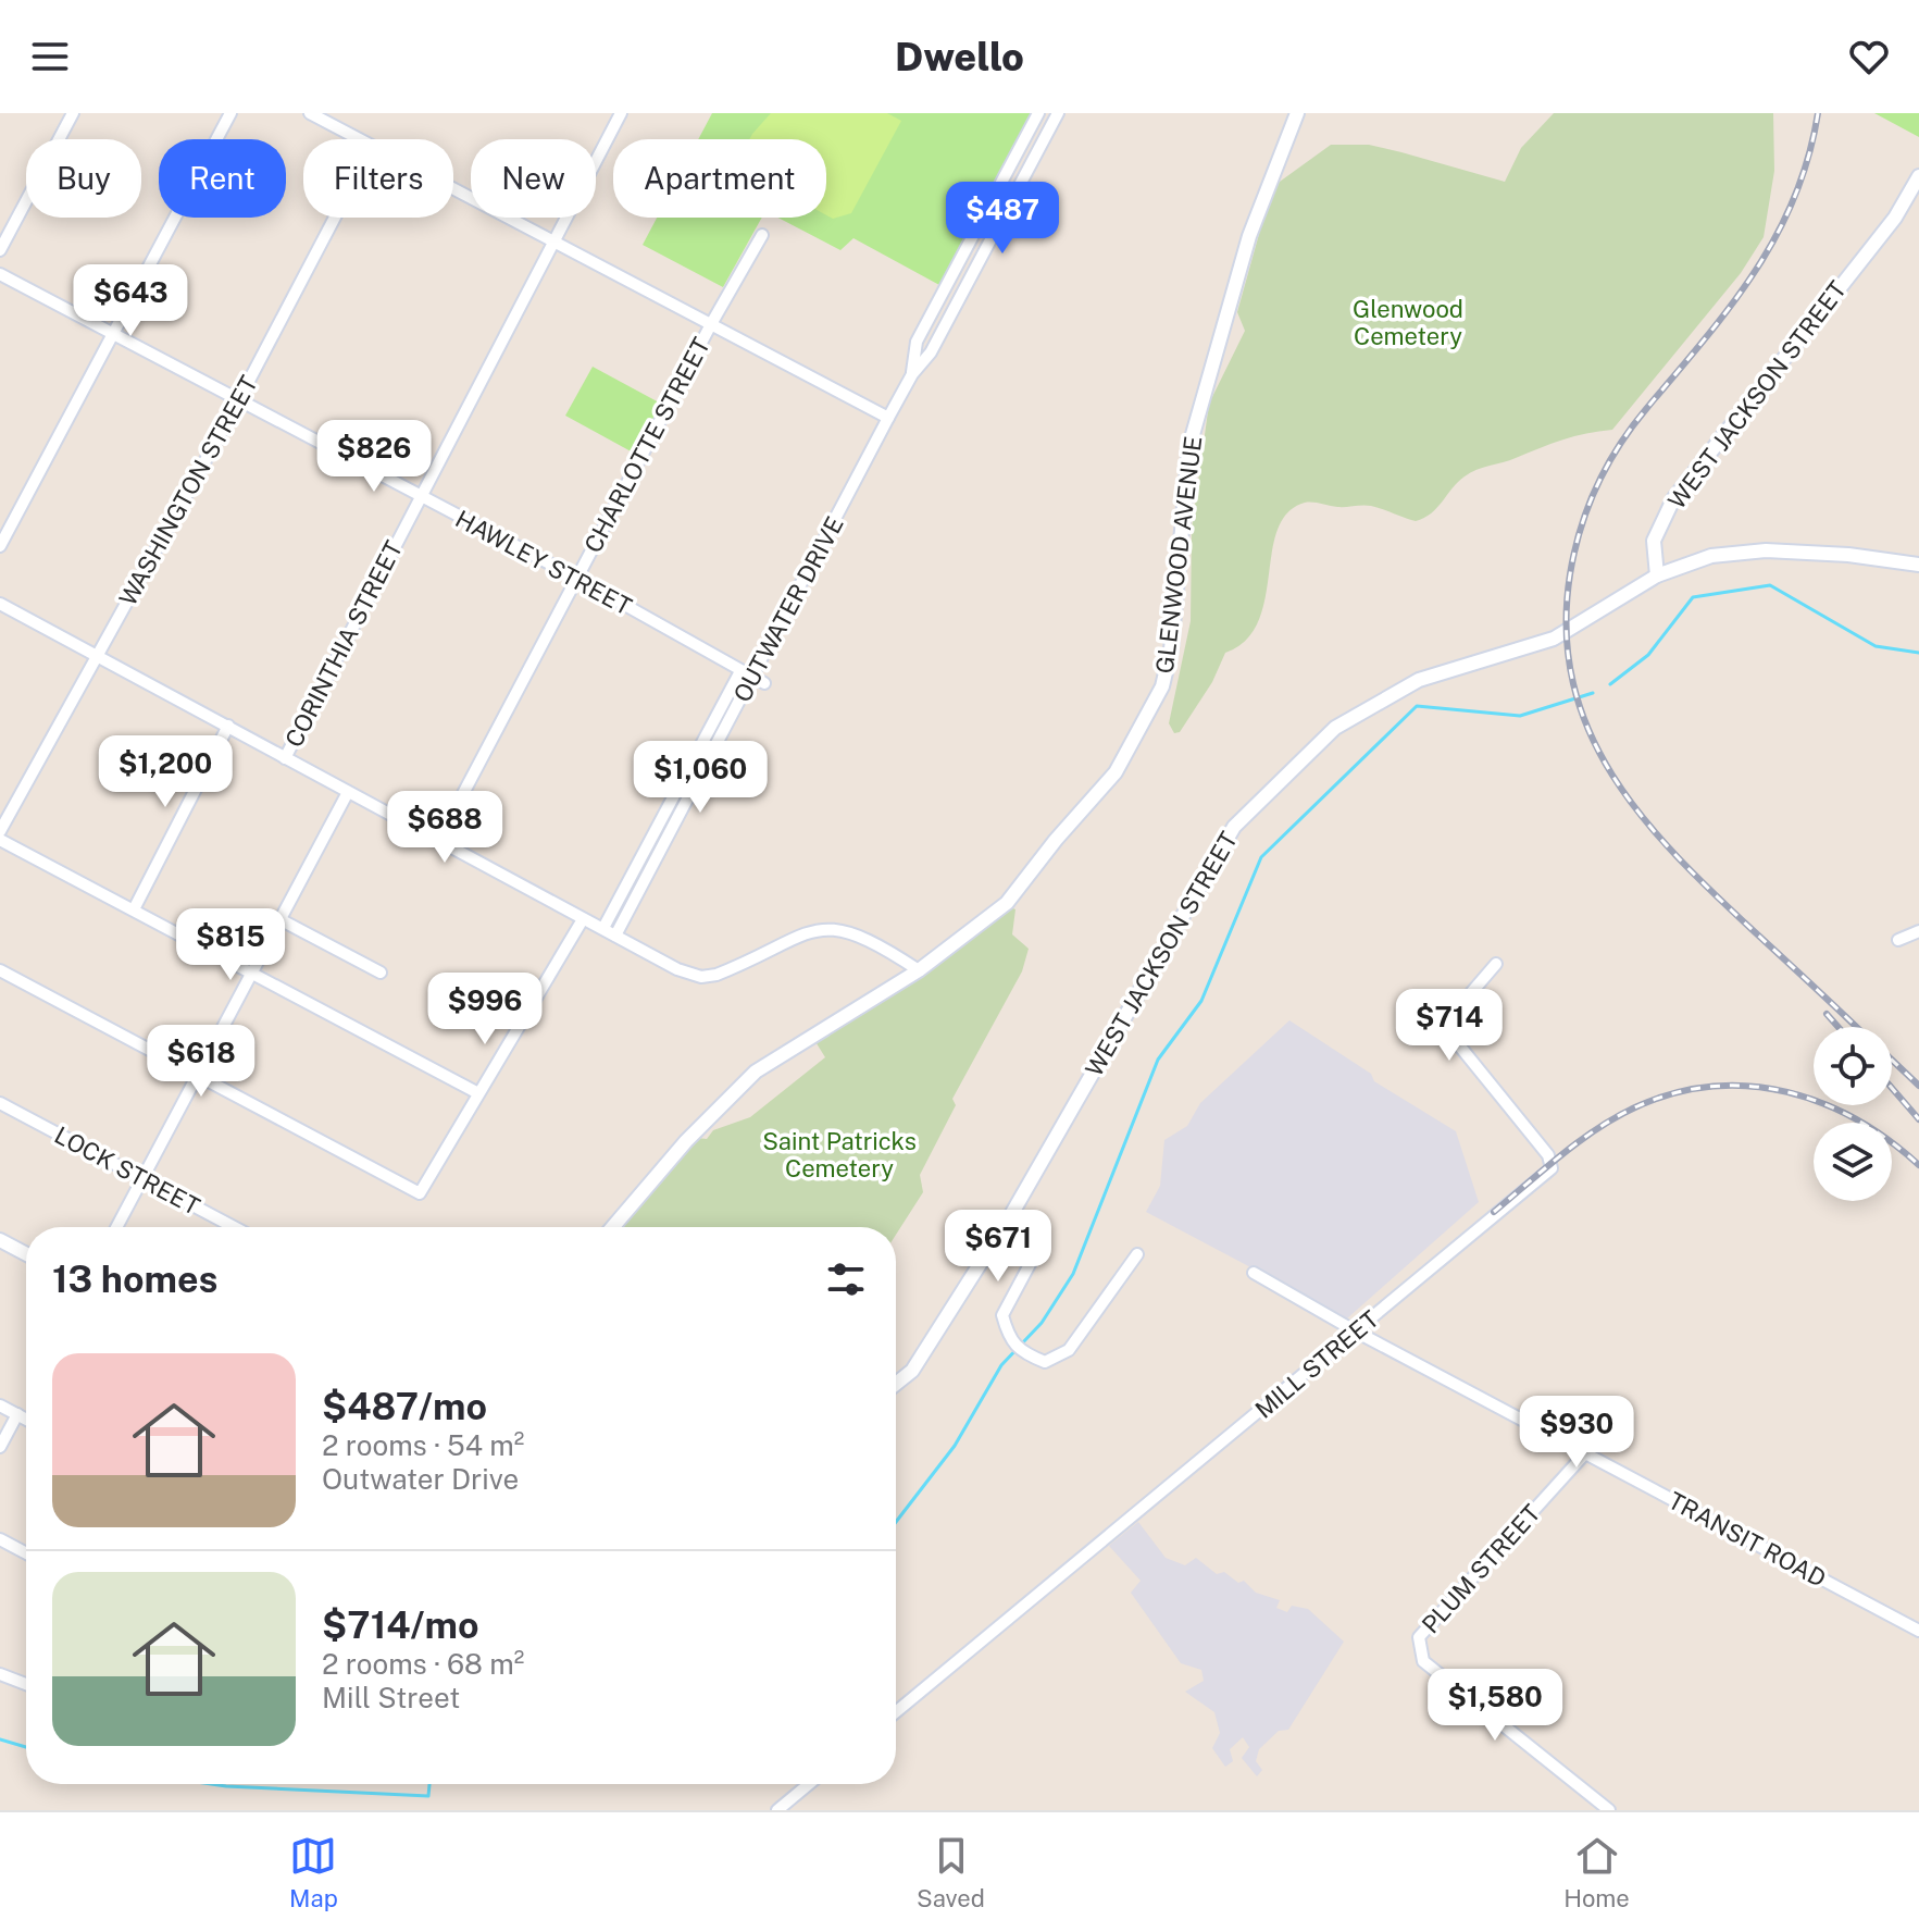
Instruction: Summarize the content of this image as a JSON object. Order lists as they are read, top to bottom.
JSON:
{
  "streets": {
    "street": [
      "WEST JACKSON STREET",
      "CHARLOTTE STREET",
      "WASHINGTON STREET",
      "GLENWOOD AVENUE",
      "HAWLEY STREET",
      "OUTWATER DRIVE",
      "CORINTHIA STREET",
      "LOCK STREET",
      "MILL STREET",
      "TRANSIT ROAD",
      "PLUM STREET"
    ]
  },
  "crossings": [
    ["CHARLOTTE STREET", "HAWLEY STREET"],
    ["WASHINGTON STREET", "HAWLEY STREET"],
    ["HAWLEY STREET", "OUTWATER DRIVE"],
    ["HAWLEY STREET", "CORINTHIA STREET"],
    ["MILL STREET", "TRANSIT ROAD"],
    ["TRANSIT ROAD", "PLUM STREET"]
  ],
  "parks": ["Glenwood Cemetery", "Saint Patricks Cemetery"],
  "page": {
    "header": "Dwello",
    "chip": [
      "Buy",
      "Rent",
      "Filters",
      "New",
      "Apartment"
    ],
    "price": [
      "$487",
      "$643",
      "$826",
      "$1,200",
      "$1,060",
      "$688",
      "$815",
      "$996",
      "$714",
      "$618",
      "$671",
      "$930",
      "$1,580"
    ],
    "heading": "13 homes",
    "list": [
      {
        "name": "$487/mo",
        "note": "2 rooms · 54 m² · Outwater Drive"
      },
      {
        "name": "$714/mo",
        "note": "2 rooms · 68 m² · Mill Street"
      }
    ],
    "tabs": ["Map", "Saved", "Home"]
  }
}
